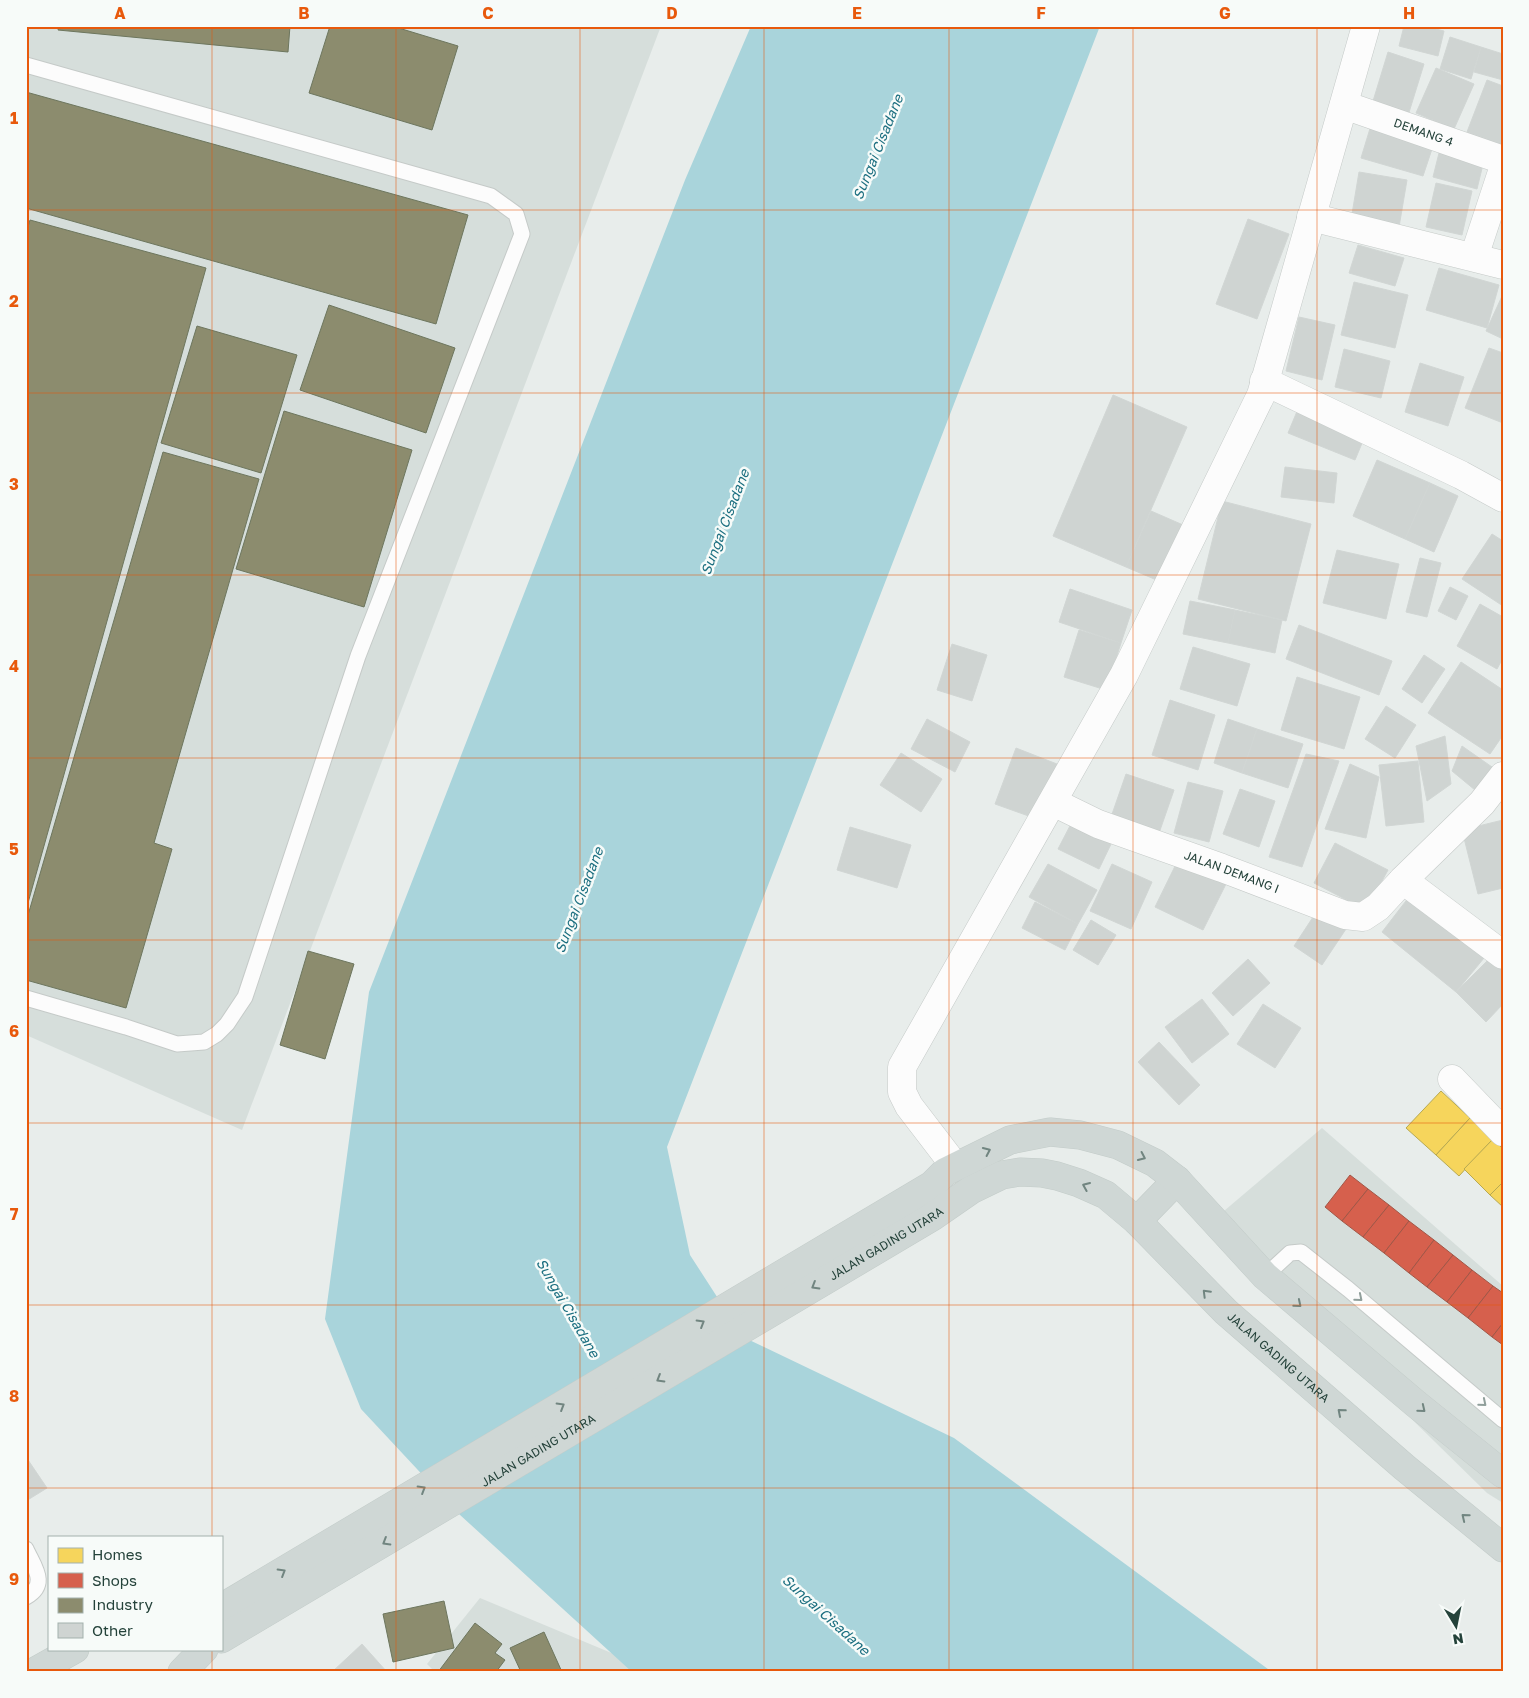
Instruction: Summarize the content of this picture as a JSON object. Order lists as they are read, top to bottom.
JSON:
{
  "streets": {
    "main road": ["JALAN GADING UTARA"],
    "street": ["DEMANG 4", "JALAN DEMANG I"]
  },
  "one_way": ["JALAN GADING UTARA"],
  "water": ["Sungai Cisadane"],
  "legend": [
    "Homes",
    "Shops",
    "Industry",
    "Other"
  ],
  "north": "bottom",
  "grid": {
    "columns": [
      "A",
      "B",
      "C",
      "D",
      "E",
      "F",
      "G",
      "H"
    ],
    "rows": [
      "1",
      "2",
      "3",
      "4",
      "5",
      "6",
      "7",
      "8",
      "9"
    ]
  }
}
